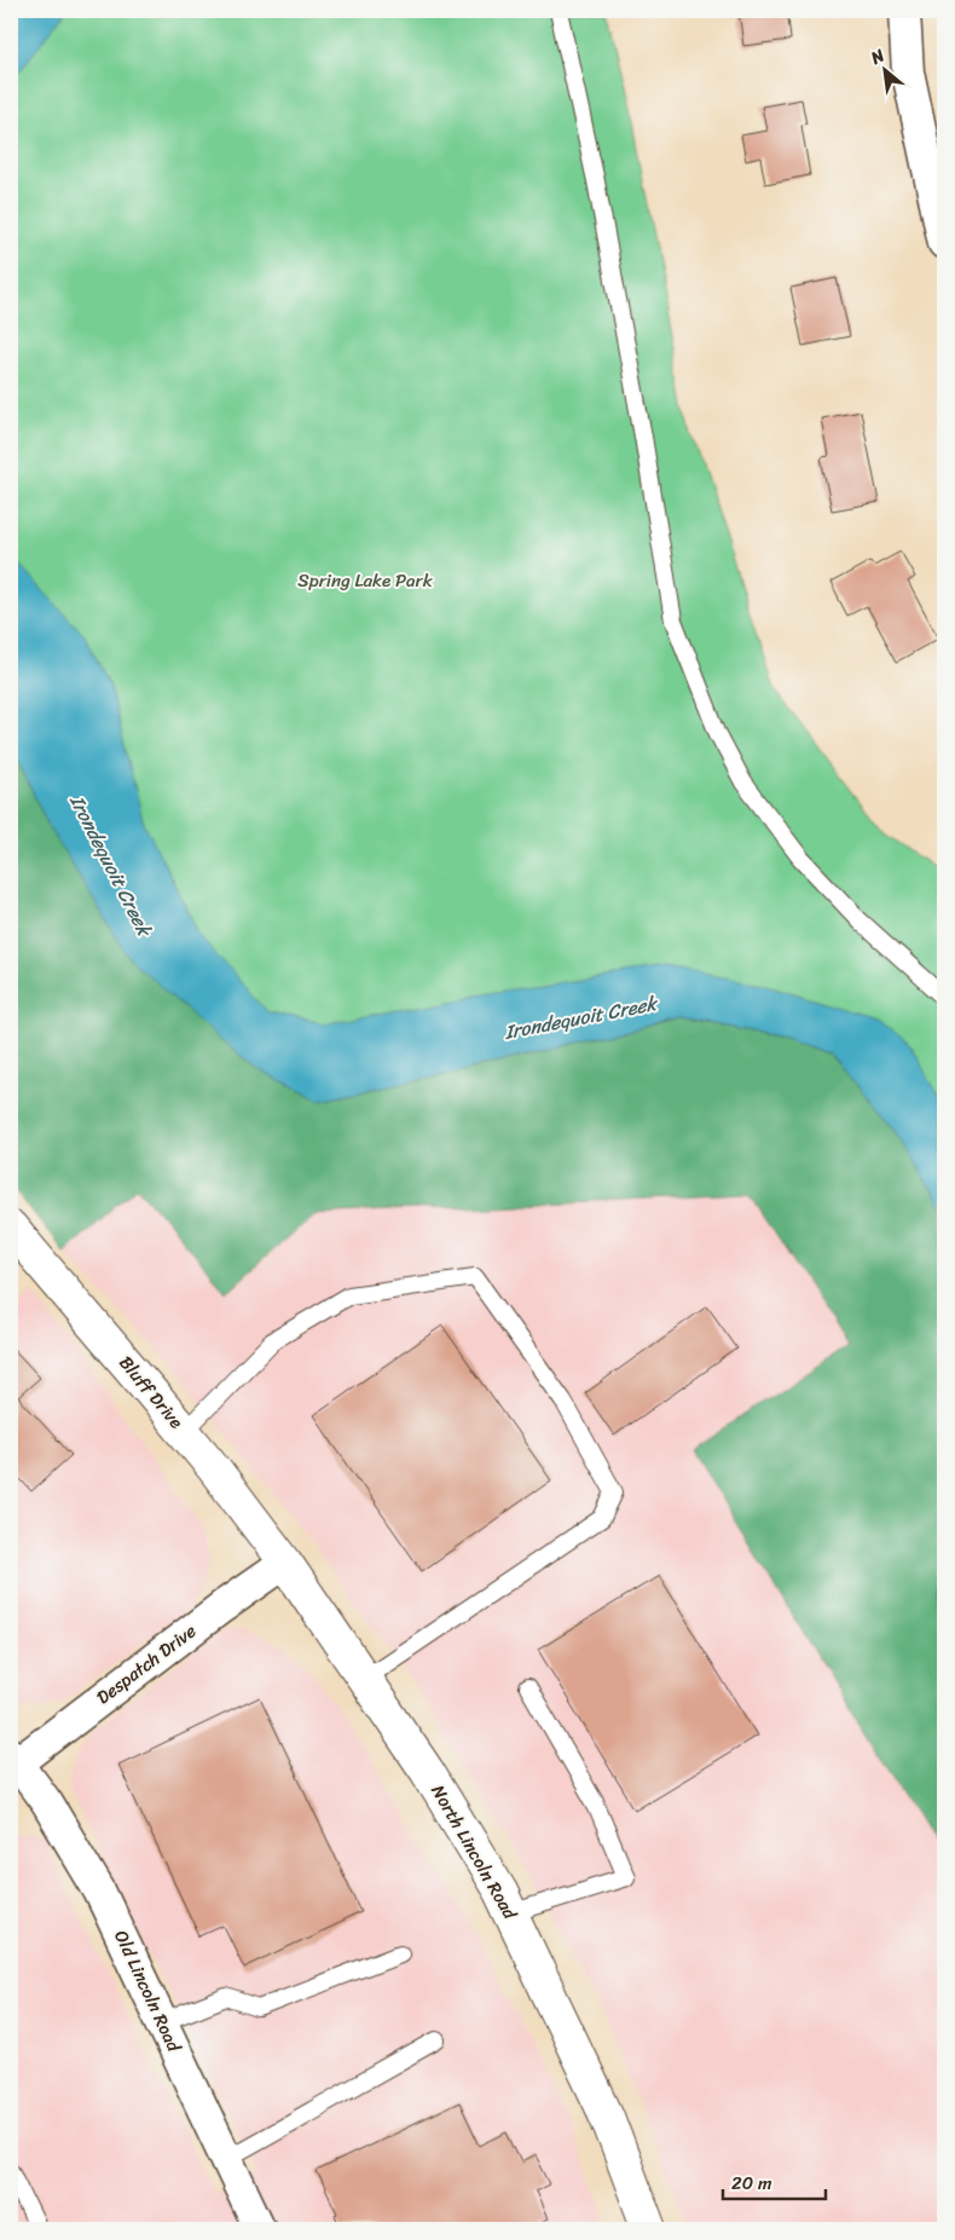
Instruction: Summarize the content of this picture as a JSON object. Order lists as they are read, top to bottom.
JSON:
{
  "streets": {
    "street": [
      "Bluff Drive",
      "Despatch Drive",
      "North Lincoln Road",
      "Old Lincoln Road"
    ]
  },
  "crossings": [
    ["Bluff Drive", "Despatch Drive"],
    ["Bluff Drive", "North Lincoln Road"],
    ["Despatch Drive", "North Lincoln Road"],
    ["Despatch Drive", "Old Lincoln Road"]
  ],
  "water": ["Irondequoit Creek"],
  "parks": ["Spring Lake Park"],
  "scale_bar": "20 m",
  "north": "top left"
}
